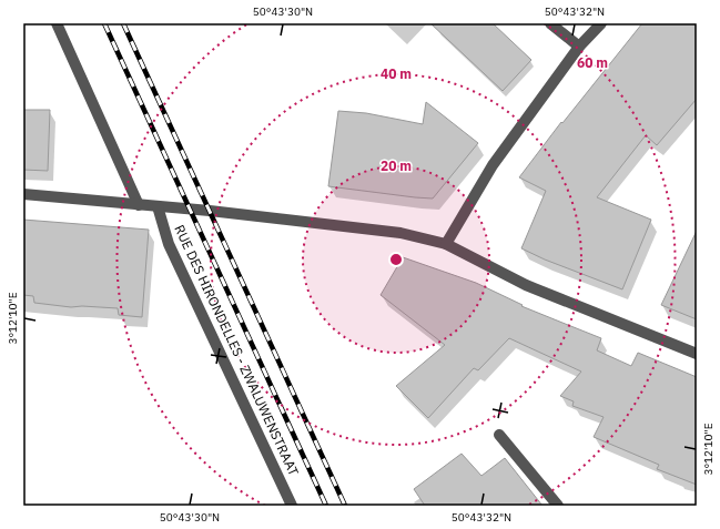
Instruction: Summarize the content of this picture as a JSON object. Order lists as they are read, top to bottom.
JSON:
{
  "streets": {
    "street": ["RUE DES HIRONDELLES - ZWALUWENSTRAAT"]
  },
  "coordinates": ["50°43'30\"N", "50°43'32\"N", "3°12'10\"E"],
  "rings": ["60 m", "40 m", "20 m"]
}
